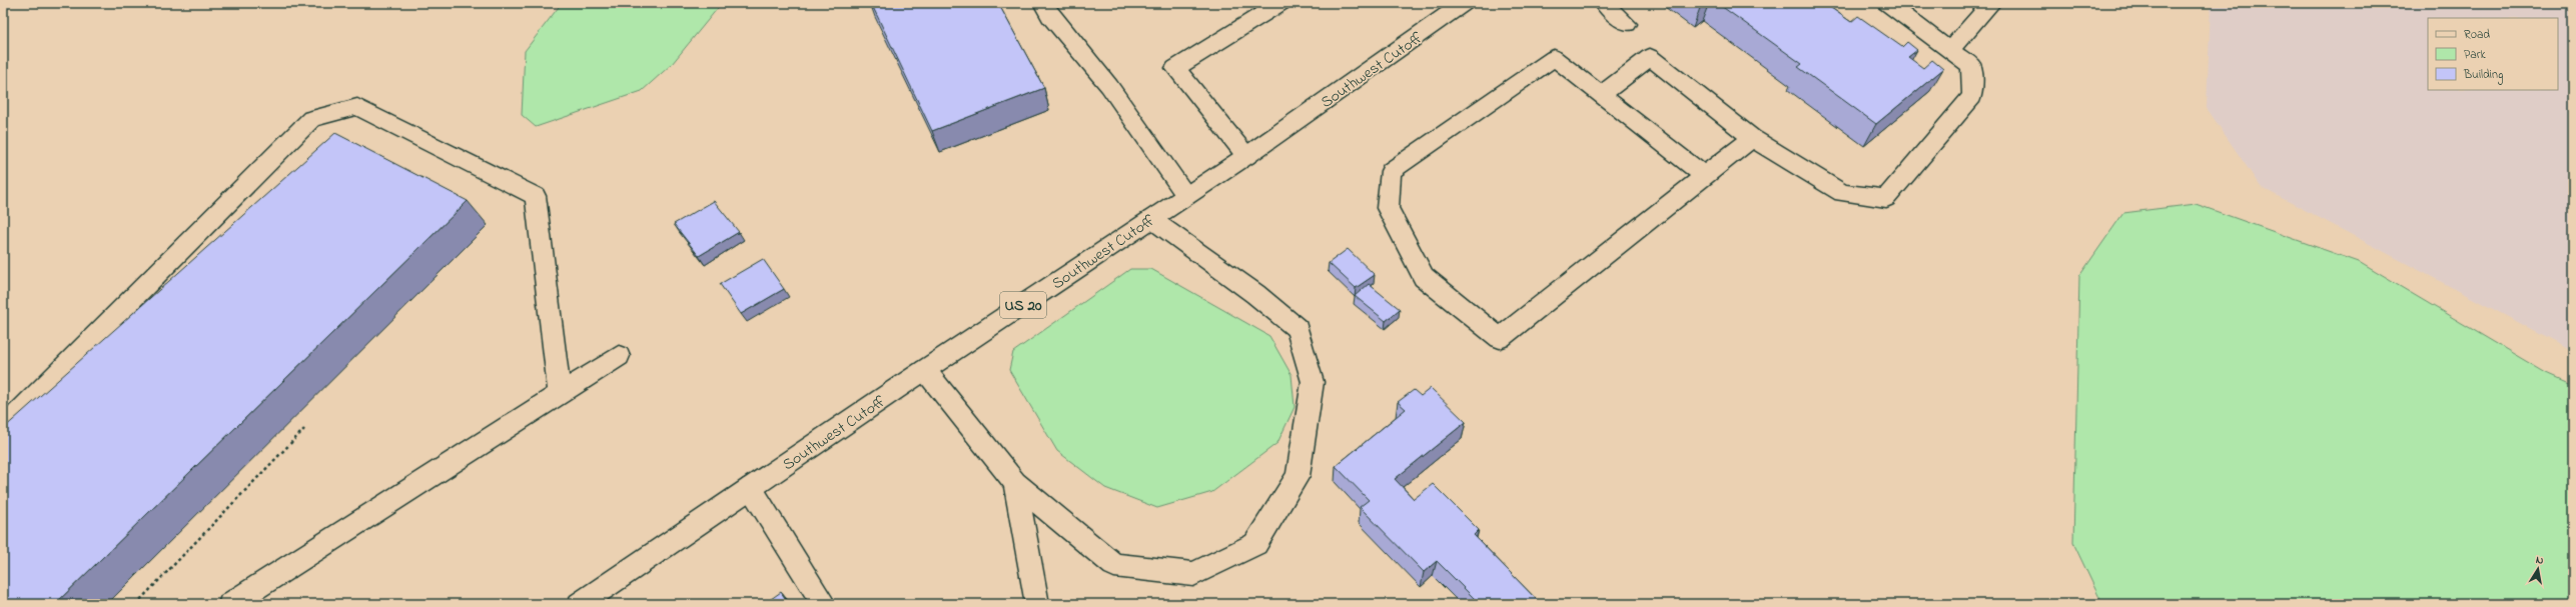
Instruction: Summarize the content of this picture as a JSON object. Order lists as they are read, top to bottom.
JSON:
{
  "streets": {
    "main road": ["Southwest Cutoff", "US 20"]
  },
  "legend": ["Road", "Park", "Building"],
  "north": "top"
}
